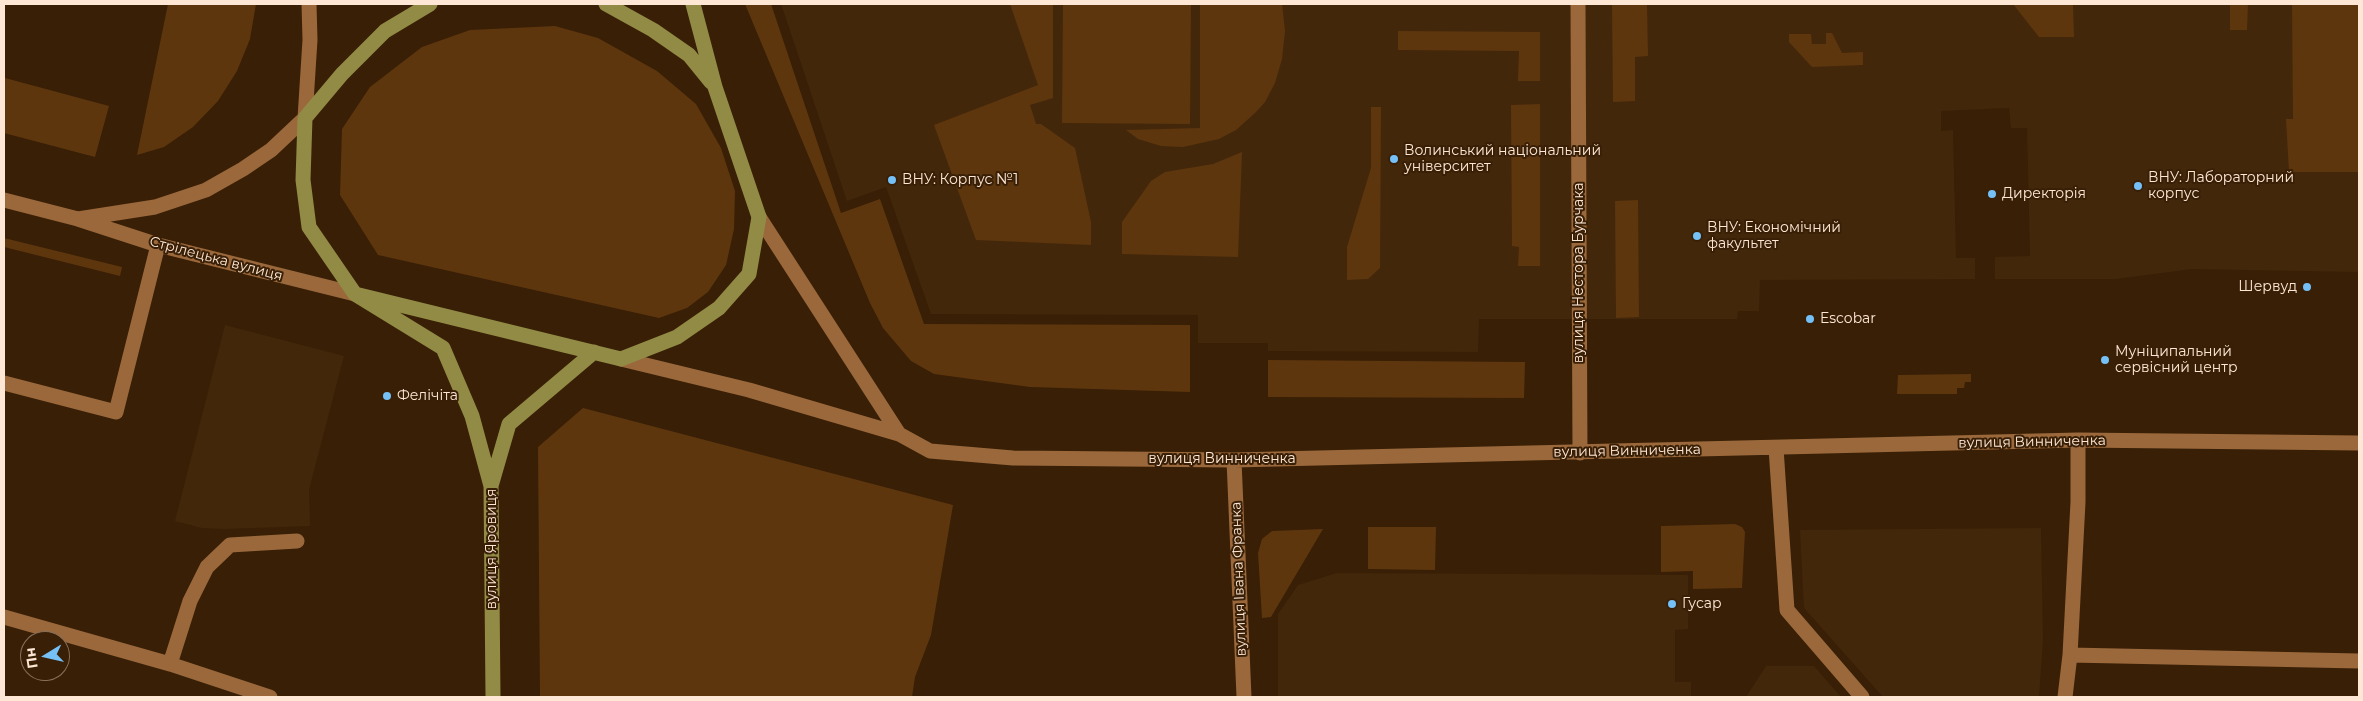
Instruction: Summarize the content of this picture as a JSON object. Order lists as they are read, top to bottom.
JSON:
{
  "streets": {
    "main road": ["вулиця Яровиця"],
    "street": [
      "Стрілецька вулиця",
      "вулиця Нестора Бурчака",
      "вулиця Винниченка",
      "вулиця Івана Франка"
    ]
  },
  "crossings": [
    ["вулиця Нестора Бурчака", "вулиця Винниченка"],
    ["вулиця Винниченка", "вулиця Івана Франка"]
  ],
  "places": [
    "Волинський національний університет",
    "ВНУ: Корпус №1",
    "ВНУ: Лабораторний корпус",
    "Директорія",
    "ВНУ: Економічний факультет",
    "Шервуд",
    "Escobar",
    "Муніципальний сервісний центр",
    "Фелічіта",
    "Гусар"
  ],
  "north": "left"
}
